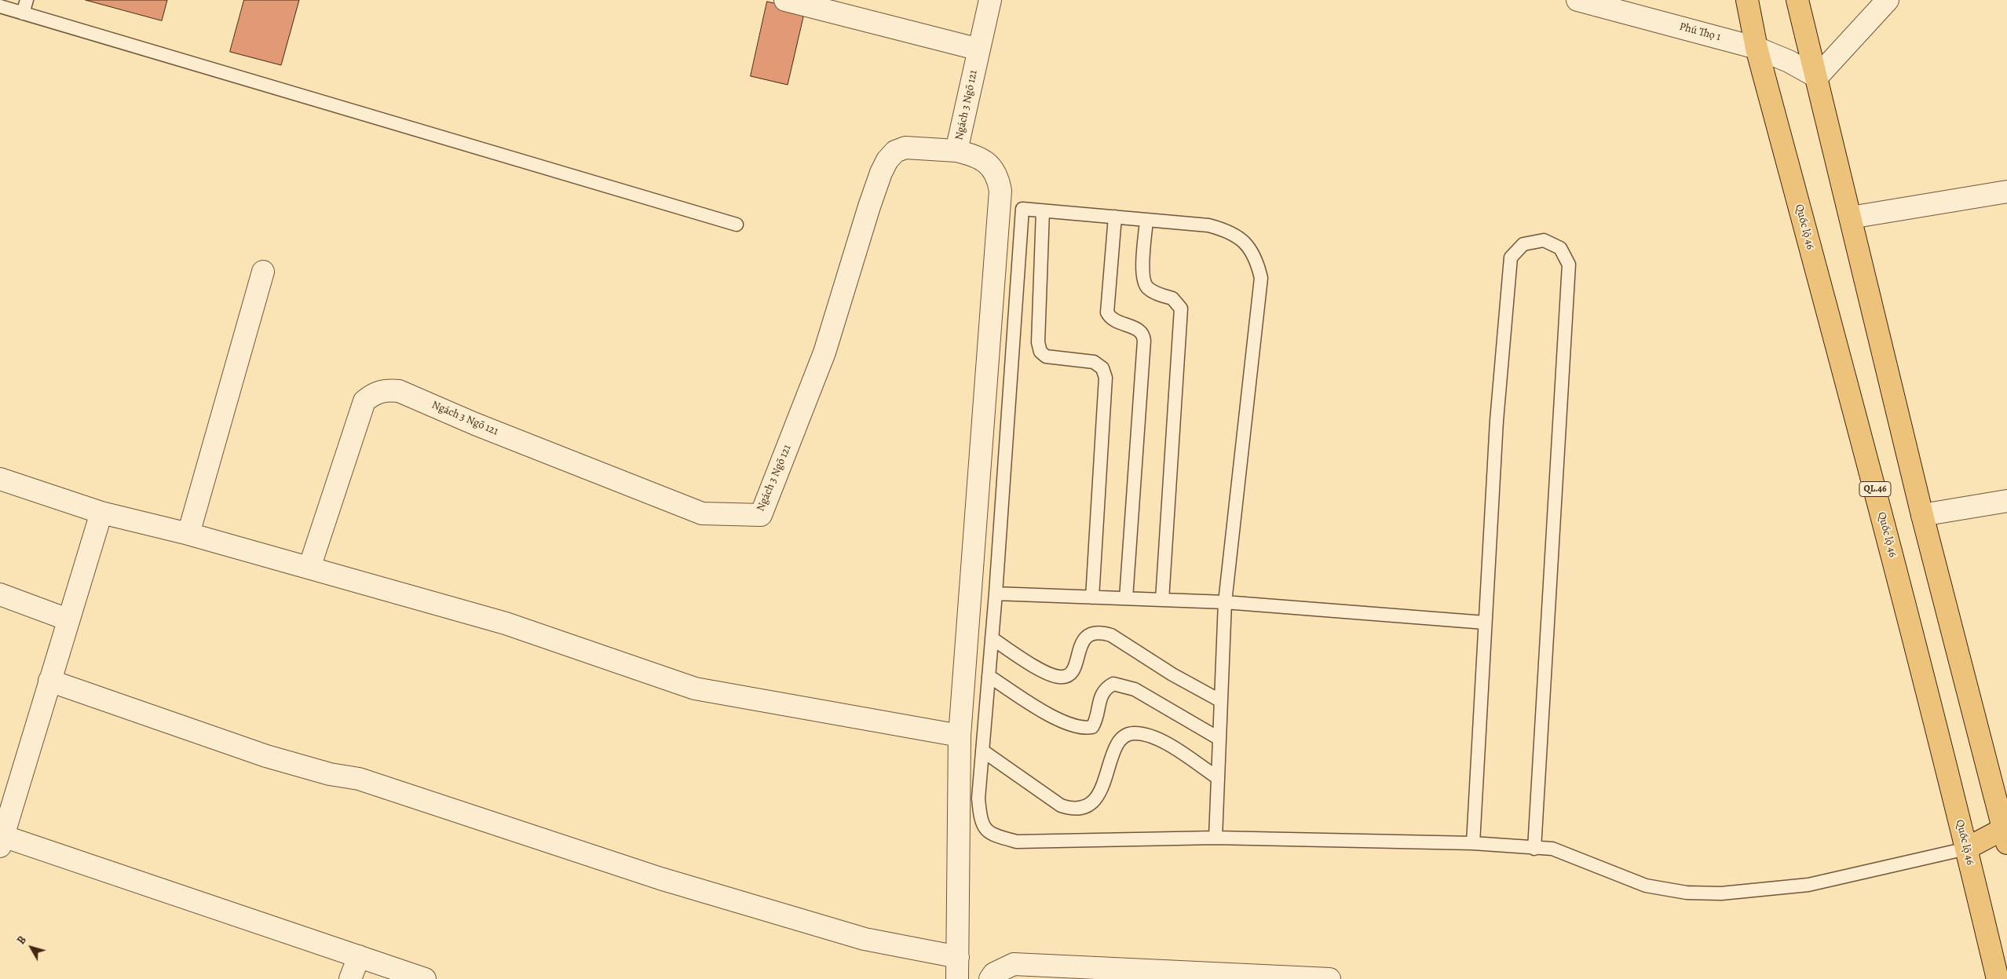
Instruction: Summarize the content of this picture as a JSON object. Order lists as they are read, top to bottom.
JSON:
{
  "streets": {
    "highway": ["Quốc lộ 46", "QL.46"],
    "street": ["Phú Thọ 1", "Ngách 3 Ngõ 121"]
  },
  "crossings": [
    ["Phú Thọ 1", "Quốc lộ 46"]
  ],
  "north": "top left"
}
